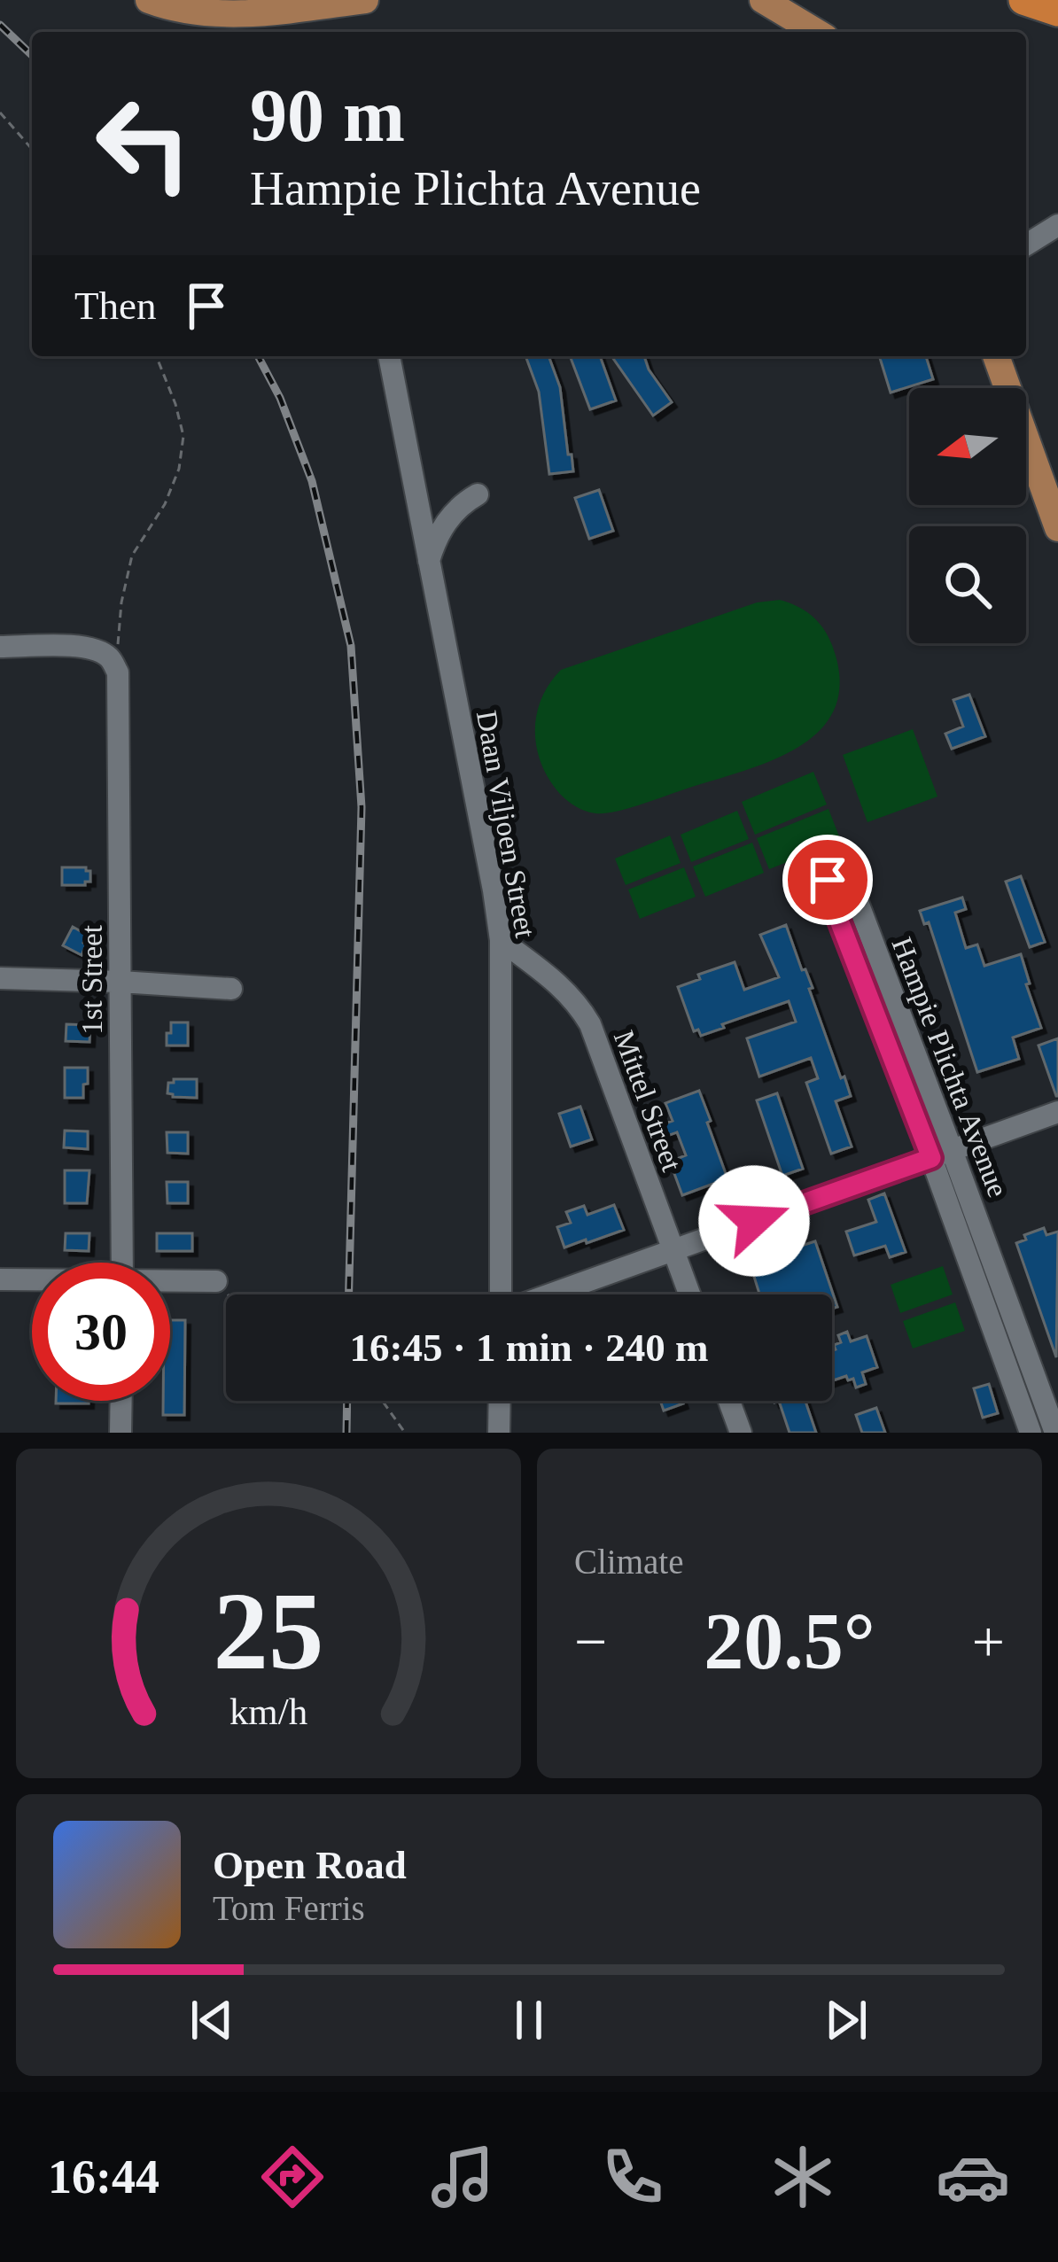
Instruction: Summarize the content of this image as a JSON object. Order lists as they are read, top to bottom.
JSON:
{
  "streets": {
    "street": [
      "Daan Viljoen Street",
      "1st Street",
      "Hampie Plichta Avenue",
      "Mittel Street"
    ]
  },
  "crossings": [
    ["Daan Viljoen Street", "Mittel Street"]
  ],
  "north": "left",
  "page": {
    "turn": ["90 m", "Hampie Plichta Avenue"],
    "then": "Then",
    "limit": "30",
    "trip": "16:45 · 1 min · 240 m",
    "tile": "Climate",
    "heat": ["−", "20.5°", "+"],
    "song": ["Open Road", "Tom Ferris"],
    "tabs": "16:44",
    "gauge": ["25", "km/h"]
  }
}
